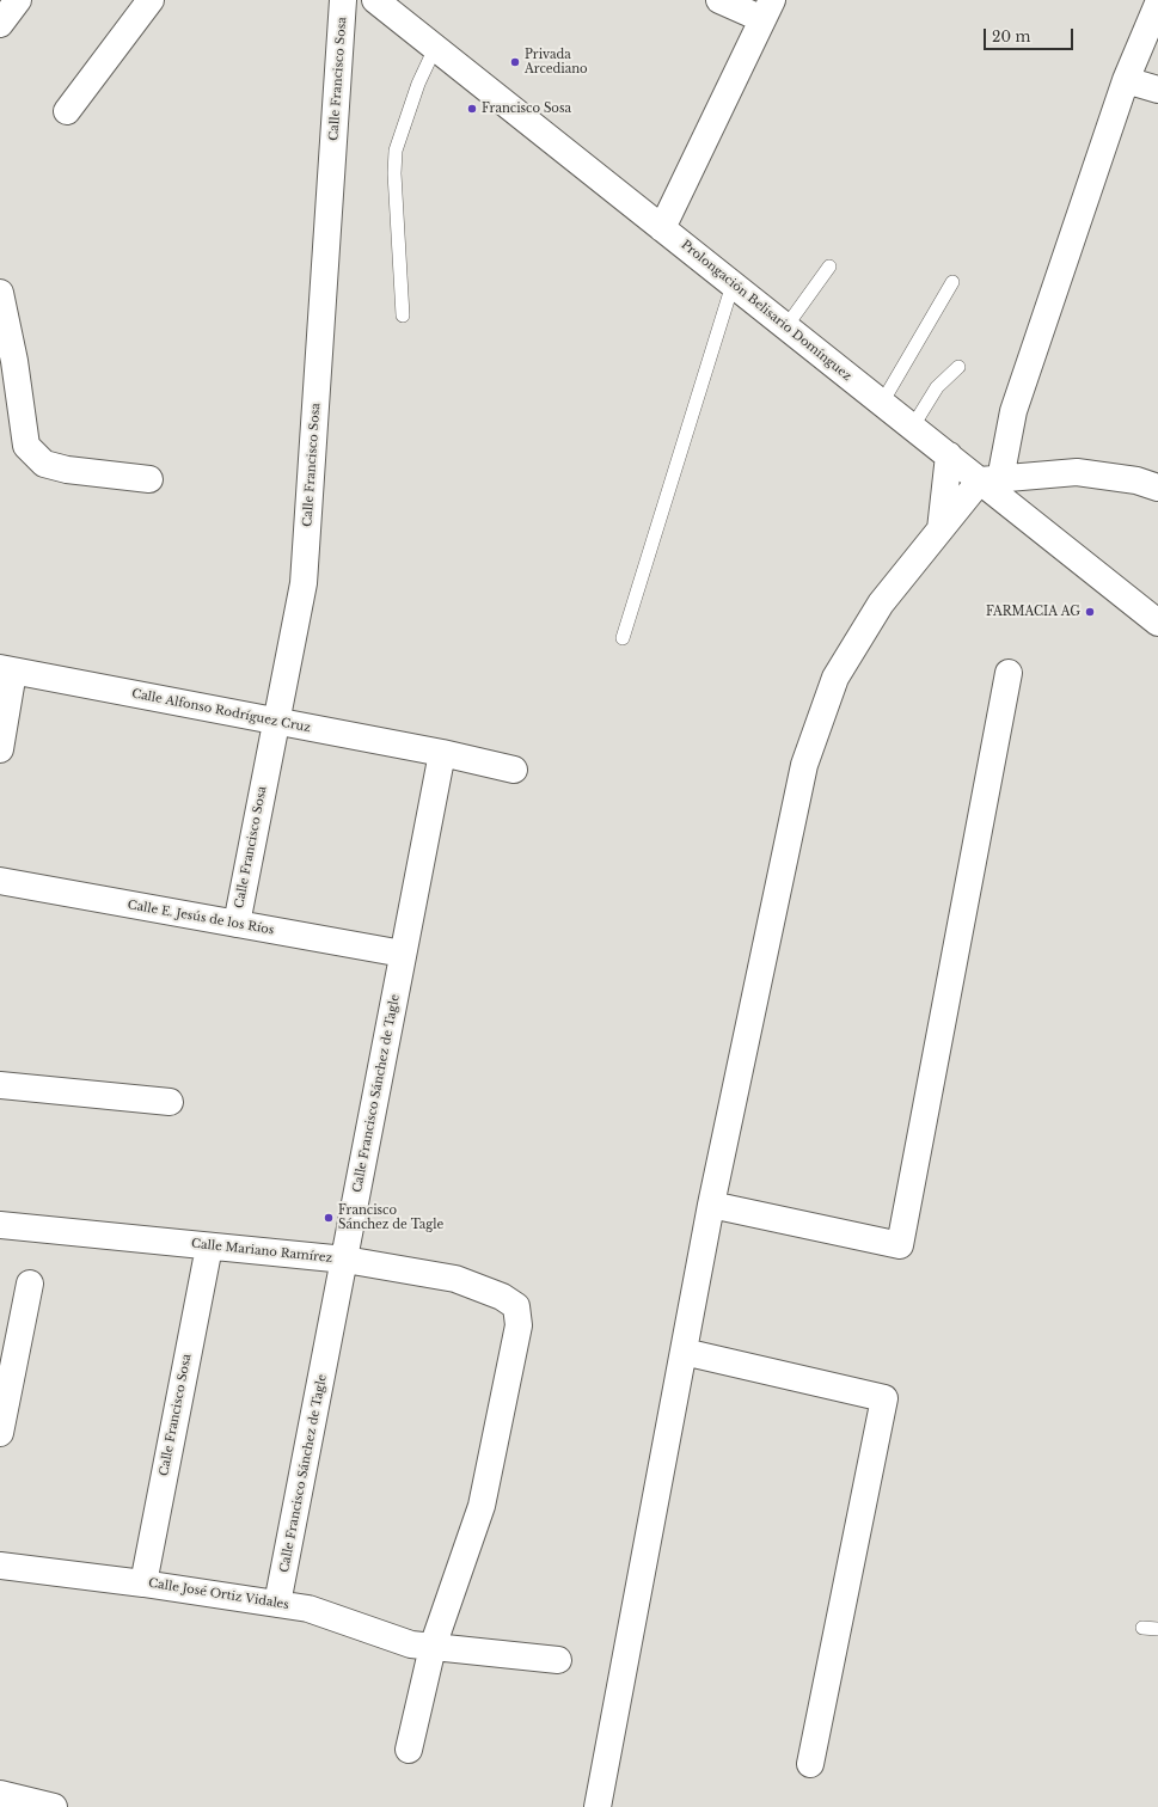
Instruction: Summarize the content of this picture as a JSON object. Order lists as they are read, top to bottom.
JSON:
{
  "streets": {
    "street": [
      "Calle Francisco Sosa",
      "Prolongación Belisario Domínguez",
      "Calle Alfonso Rodríguez Cruz",
      "Calle E. Jesús de los Ríos",
      "Calle Francisco Sánchez de Tagle",
      "Calle Mariano Ramírez",
      "Calle José Ortiz Vidales"
    ]
  },
  "crossings": [
    ["Calle Francisco Sosa", "Calle Alfonso Rodríguez Cruz"],
    ["Calle Francisco Sosa", "Calle E. Jesús de los Ríos"],
    ["Calle Francisco Sosa", "Calle Mariano Ramírez"],
    ["Calle Francisco Sosa", "Calle José Ortiz Vidales"],
    ["Calle Alfonso Rodríguez Cruz", "Calle Francisco Sánchez de Tagle"],
    ["Calle E. Jesús de los Ríos", "Calle Francisco Sánchez de Tagle"],
    ["Calle Francisco Sánchez de Tagle", "Calle Mariano Ramírez"],
    ["Calle Francisco Sánchez de Tagle", "Calle José Ortiz Vidales"],
    ["Calle Mariano Ramírez", "Calle José Ortiz Vidales"]
  ],
  "places": [
    "Privada Arcediano",
    "Francisco Sosa",
    "FARMACIA AG",
    "Francisco Sánchez de Tagle"
  ],
  "scale_bar": "20 m"
}
